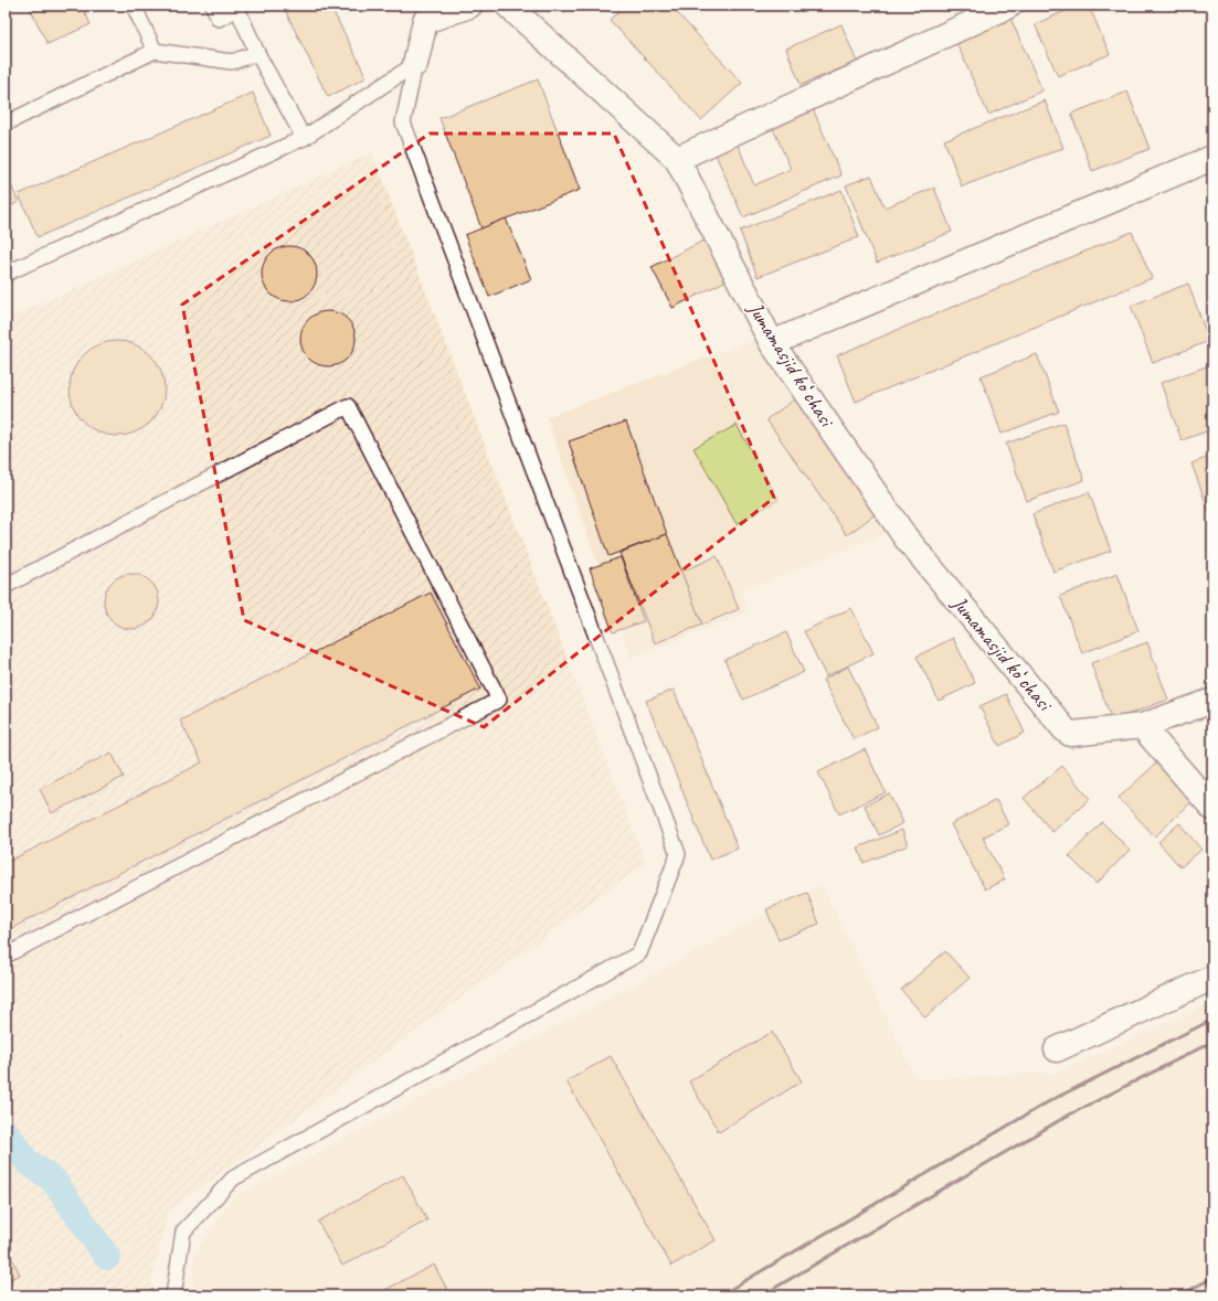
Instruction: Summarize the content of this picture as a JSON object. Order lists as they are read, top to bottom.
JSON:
{
  "streets": {
    "street": ["Jumamasjid koʻchasi"]
  }
}
